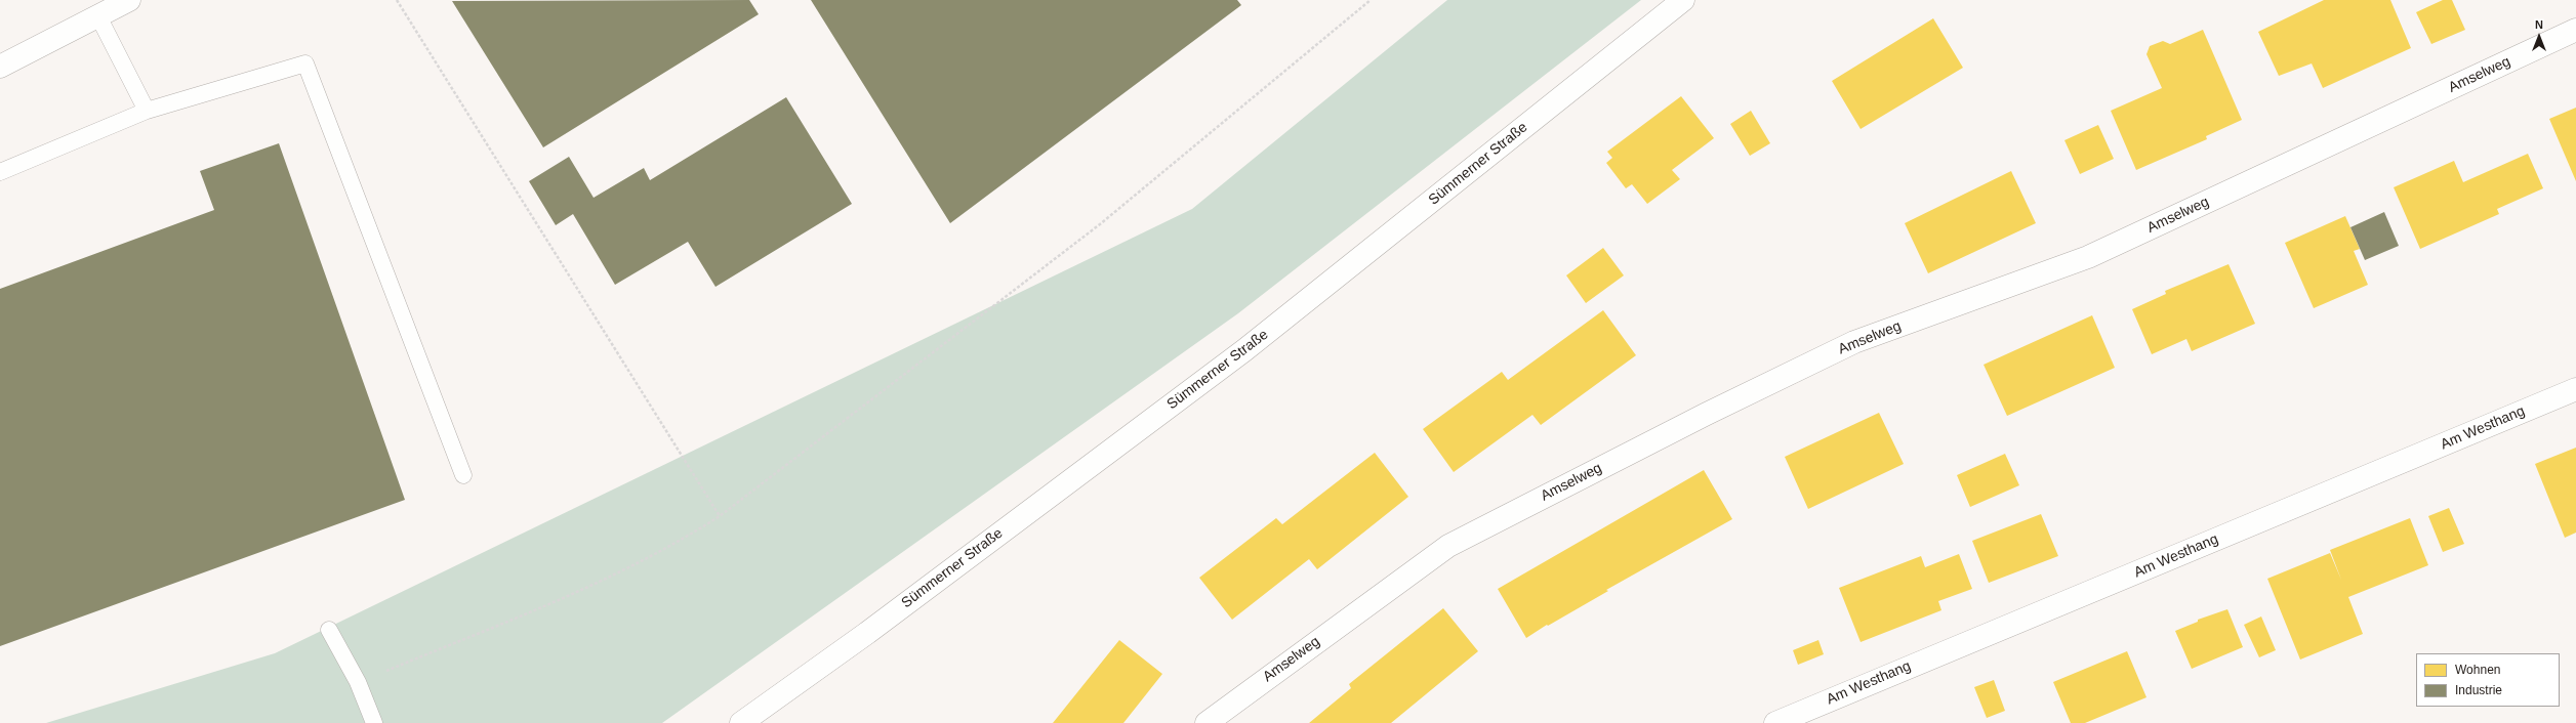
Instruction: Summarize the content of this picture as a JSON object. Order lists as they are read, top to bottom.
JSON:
{
  "streets": {
    "street": ["Amselweg", "Sümmerner Straße", "Am Westhang"]
  },
  "legend": ["Wohnen", "Industrie"],
  "north": "top"
}
